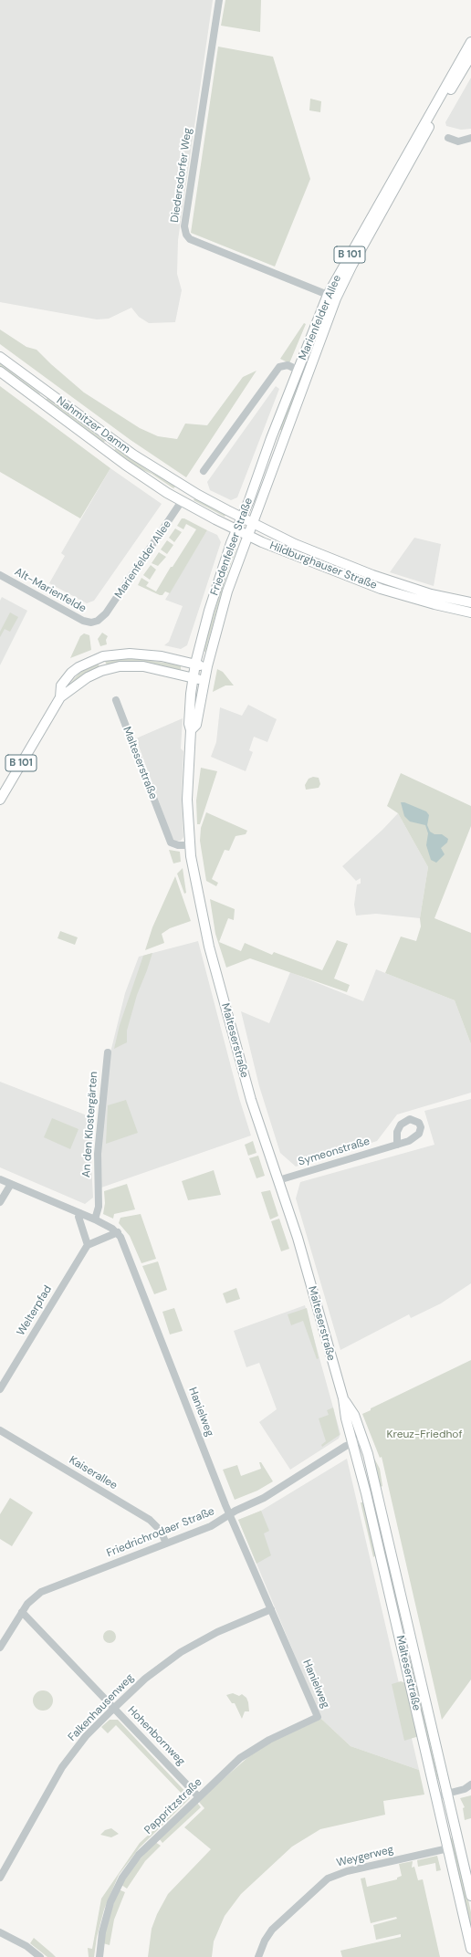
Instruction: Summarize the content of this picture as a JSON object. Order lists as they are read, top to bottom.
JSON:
{
  "streets": {
    "main road": [
      "B 101",
      "Marienfelder Allee",
      "Nahmitzer Damm",
      "Friedenfelser Straße",
      "Hildburghauser Straße",
      "Malteserstraße"
    ],
    "street": [
      "Diedersdorfer Weg",
      "Alt-Marienfelde",
      "An den Klostergärten",
      "Symeonstraße",
      "Welterpfad",
      "Hanielweg",
      "Kaiserallee",
      "Friedrichrodaer Straße",
      "Falkenhausenweg",
      "Hohenbornweg",
      "Pappritzstraße",
      "Weygerweg"
    ]
  },
  "crossings": [
    ["Diedersdorfer Weg", "Marienfelder Allee"],
    ["B 101", "Friedenfelser Straße"],
    ["Marienfelder Allee", "Nahmitzer Damm"],
    ["Marienfelder Allee", "Friedenfelser Straße"],
    ["Marienfelder Allee", "Hildburghauser Straße"],
    ["Marienfelder Allee", "Alt-Marienfelde"],
    ["Nahmitzer Damm", "Hildburghauser Straße"],
    ["Friedenfelser Straße", "Hildburghauser Straße"],
    ["Friedenfelser Straße", "Malteserstraße"],
    ["Malteserstraße", "Symeonstraße"],
    ["Malteserstraße", "Friedrichrodaer Straße"],
    ["Malteserstraße", "Weygerweg"],
    ["Hanielweg", "Friedrichrodaer Straße"],
    ["Hanielweg", "Falkenhausenweg"],
    ["Hanielweg", "Pappritzstraße"],
    ["Kaiserallee", "Friedrichrodaer Straße"],
    ["Friedrichrodaer Straße", "Hohenbornweg"],
    ["Falkenhausenweg", "Hohenbornweg"],
    ["Hohenbornweg", "Pappritzstraße"]
  ],
  "parks": ["Kreuz-Friedhof"]
}
